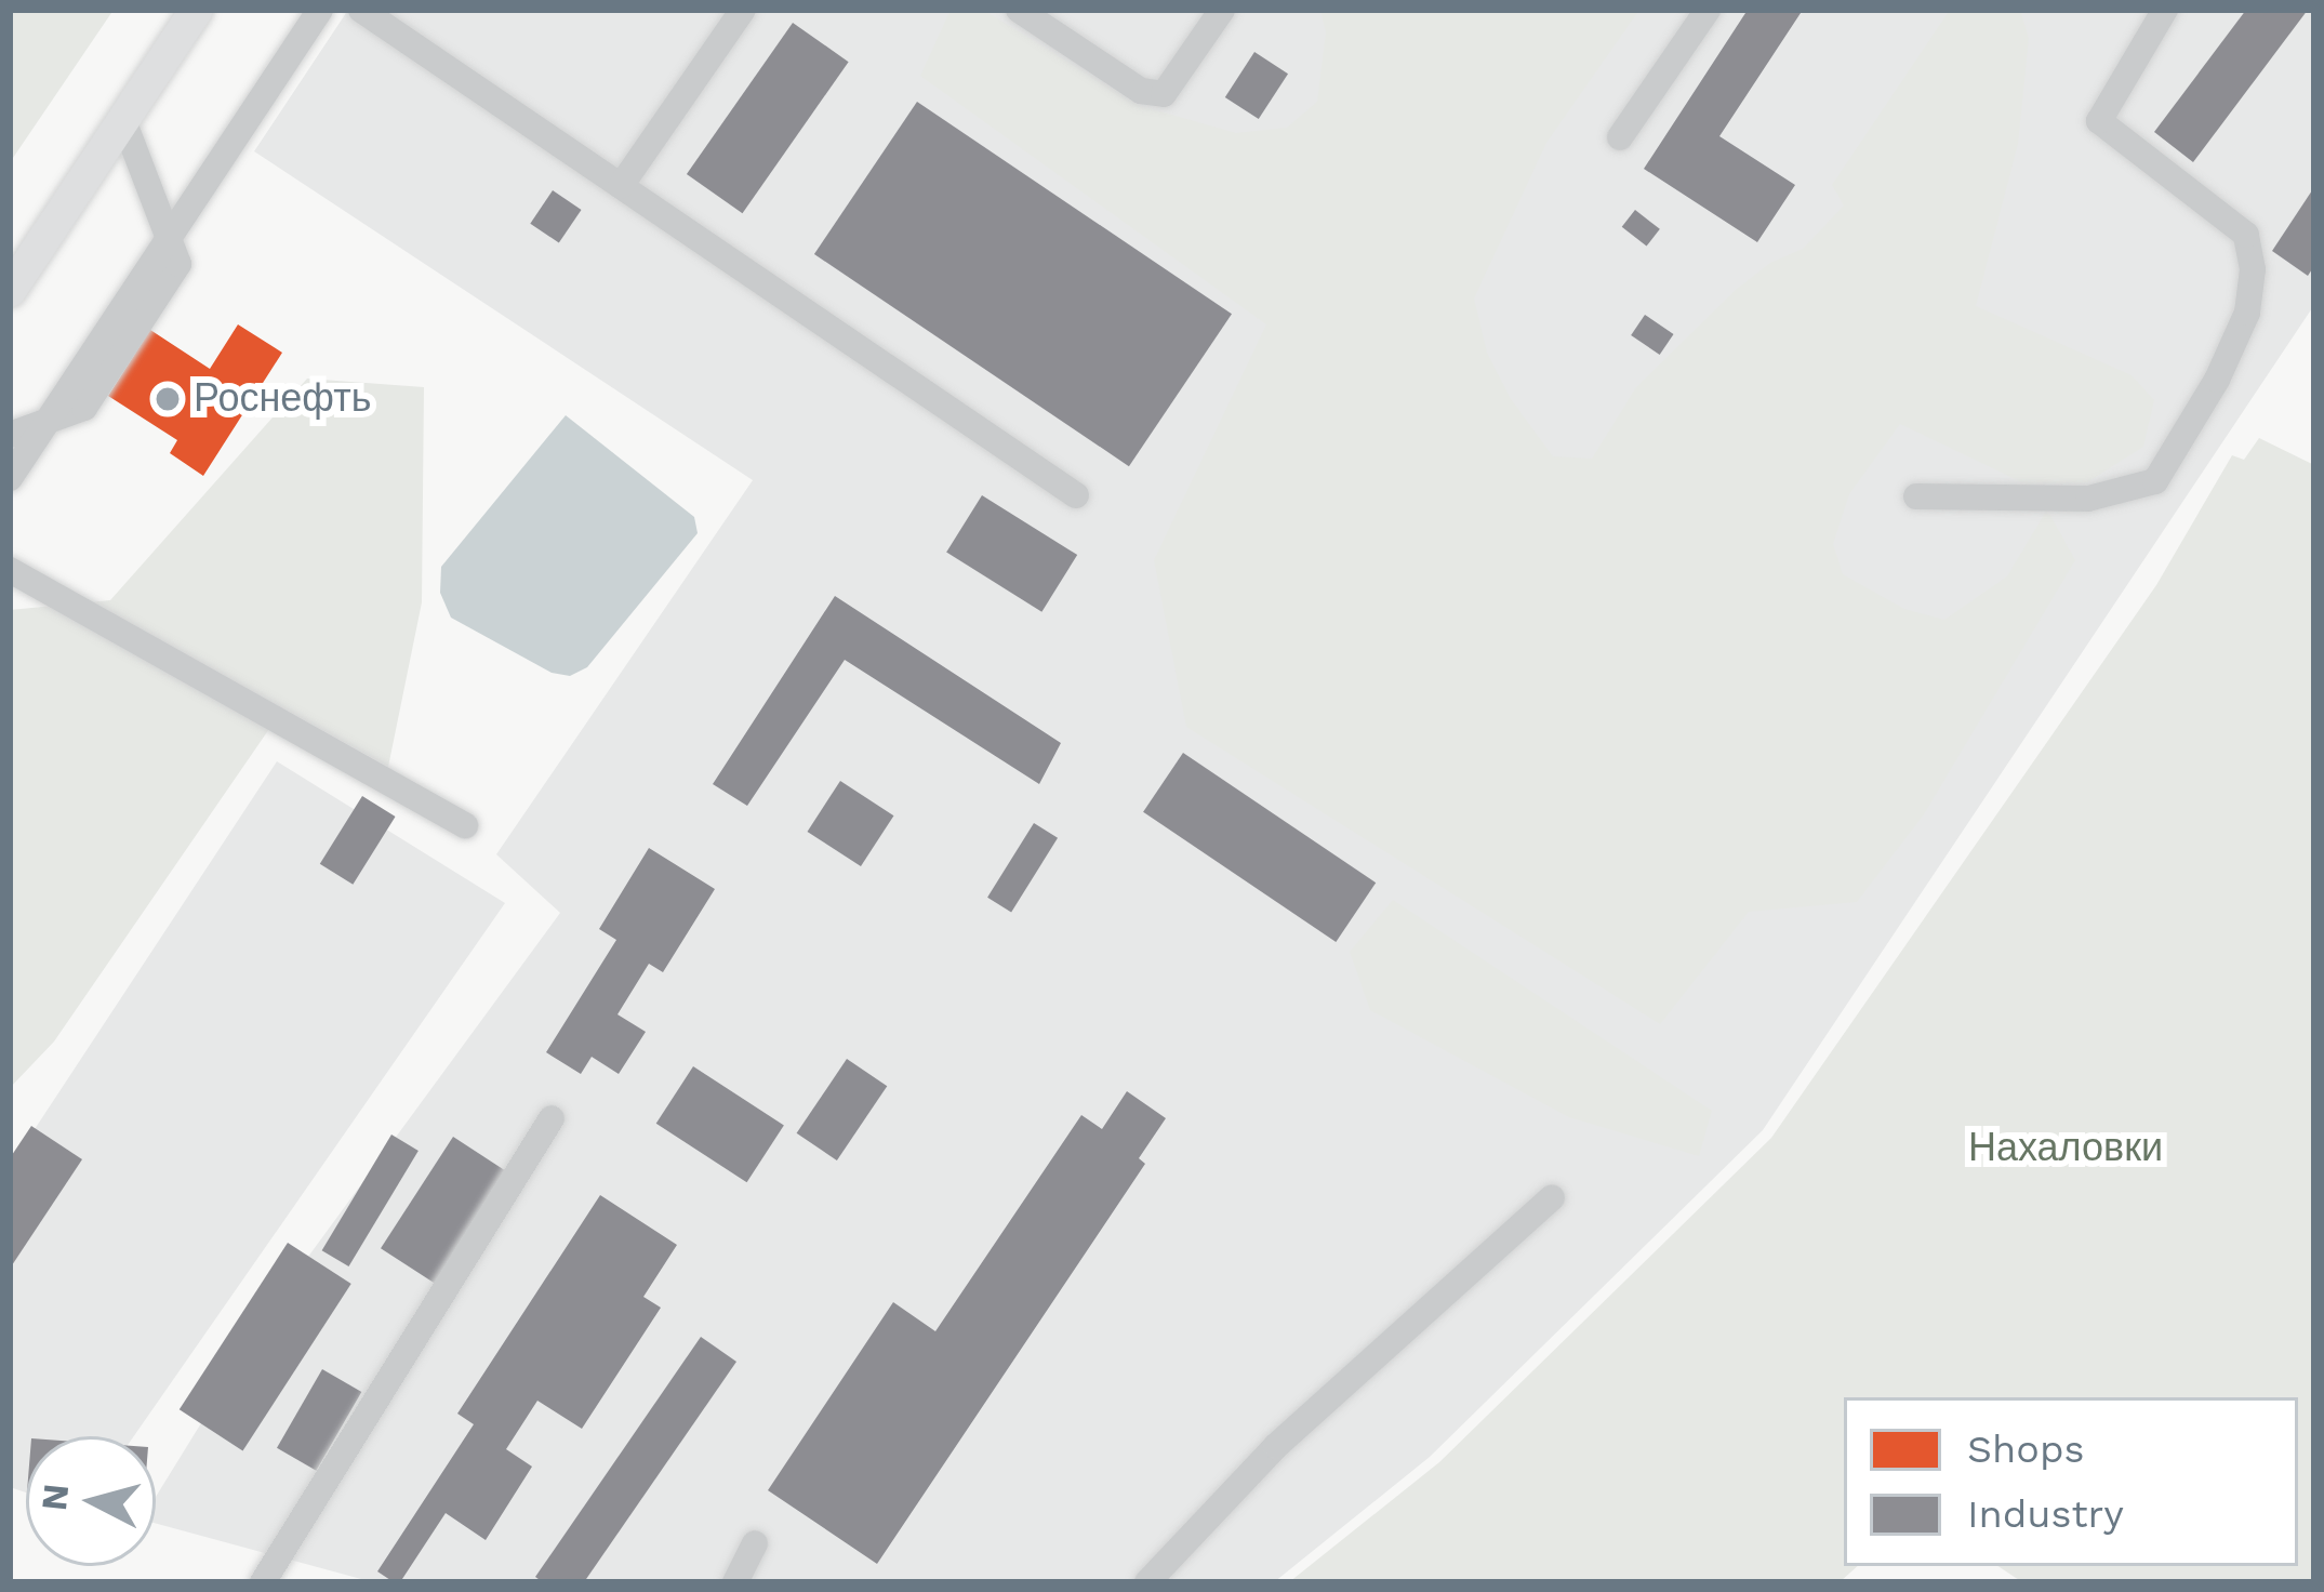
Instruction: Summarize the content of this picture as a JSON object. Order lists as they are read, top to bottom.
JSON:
{
  "parks": ["Нахаловки"],
  "places": ["Роснефть"],
  "legend": ["Shops", "Industry"],
  "north": "left"
}
